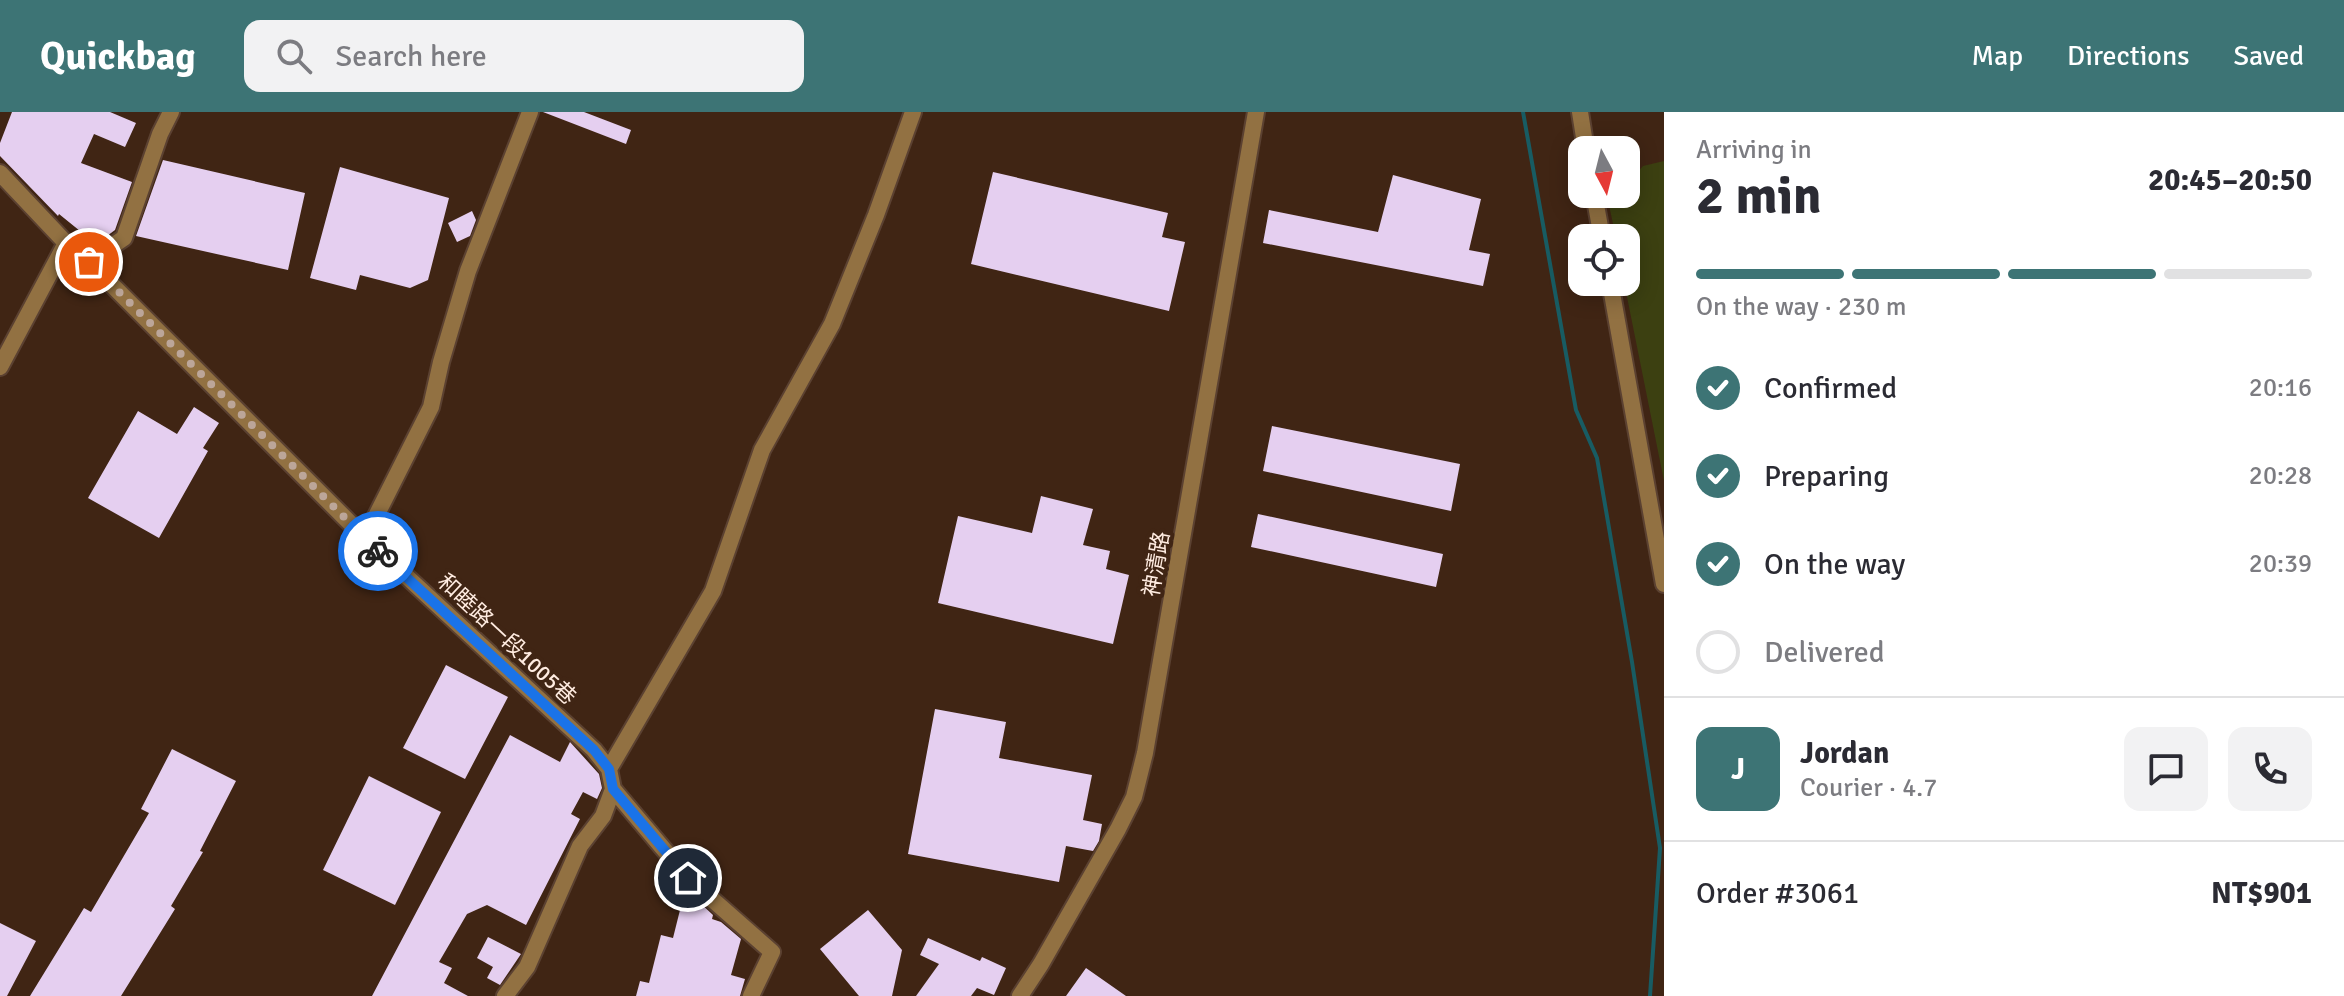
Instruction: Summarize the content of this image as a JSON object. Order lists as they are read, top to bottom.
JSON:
{
  "streets": {
    "street": ["神清路", "和睦路一段1005巷"]
  },
  "north": "bottom",
  "page": {
    "header": "Quickbag",
    "search": "Search here",
    "nav": ["Map", "Directions", "Saved"],
    "heading": ["2 min", "Arriving in", "20:45–20:50"],
    "panel": [
      "Jordan",
      "Courier · 4.7",
      "Order #3061",
      "NT$901"
    ],
    "bar": "On the way · 230 m",
    "list": [
      ["Confirmed", "20:16"],
      ["Preparing", "20:28"],
      ["On the way", "20:39"],
      "Delivered"
    ],
    "round": "J"
  }
}
